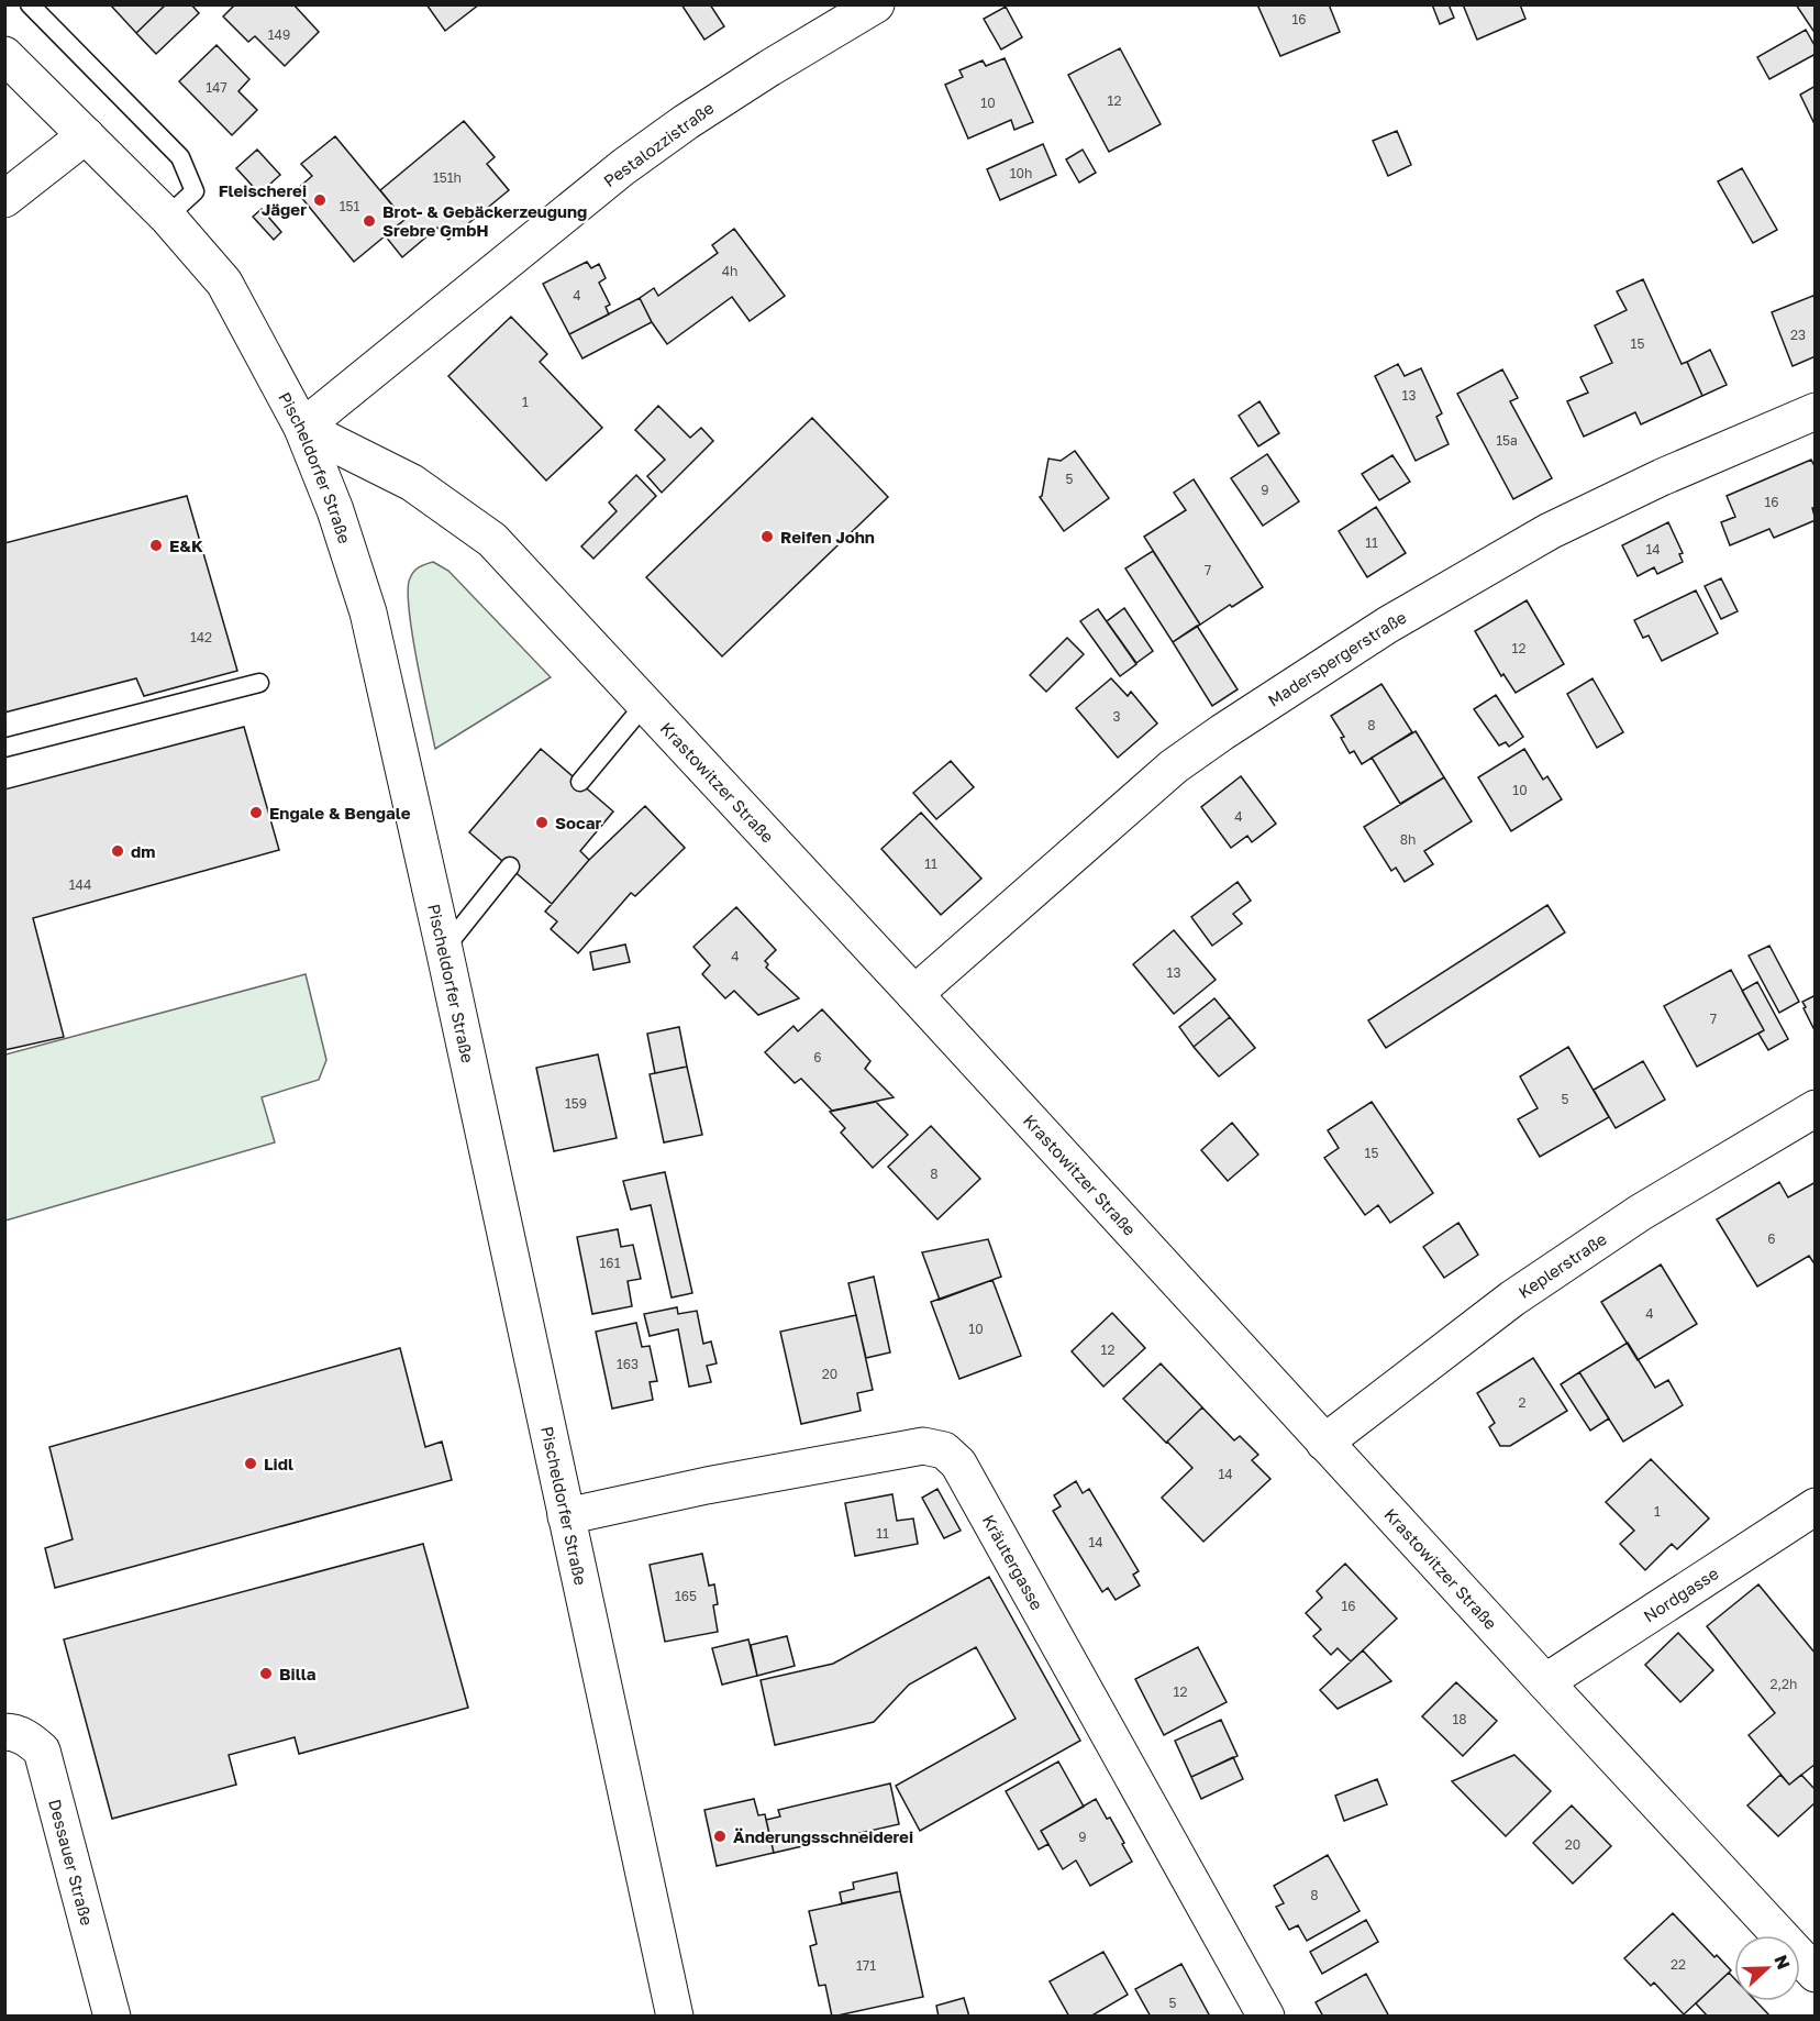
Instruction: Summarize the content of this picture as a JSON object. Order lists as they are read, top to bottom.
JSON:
{
  "streets": {
    "street": [
      "Pestalozzistraße",
      "Pischeldorfer Straße",
      "Maderspergerstraße",
      "Krastowitzer Straße",
      "Keplerstraße",
      "Kräutergasse",
      "Nordgasse",
      "Dessauer Straße"
    ]
  },
  "crossings": [
    ["Pestalozzistraße", "Pischeldorfer Straße"],
    ["Pestalozzistraße", "Krastowitzer Straße"],
    ["Pischeldorfer Straße", "Krastowitzer Straße"],
    ["Pischeldorfer Straße", "Kräutergasse"],
    ["Maderspergerstraße", "Krastowitzer Straße"],
    ["Krastowitzer Straße", "Keplerstraße"],
    ["Krastowitzer Straße", "Nordgasse"]
  ],
  "places": [
    "Fleischerei Jäger",
    "Brot- & Gebäckerzeugung Srebre GmbH",
    "Reifen John",
    "E&K",
    "Engale & Bengale",
    "Socar",
    "dm",
    "Lidl",
    "Billa",
    "Änderungsschneiderei"
  ],
  "house_numbers": [
    "16",
    "149",
    "147",
    "12",
    "10",
    "10h",
    "151h",
    "151",
    "4h",
    "4",
    "23",
    "15",
    "13",
    "1",
    "15a",
    "5",
    "9",
    "16",
    "11",
    "14",
    "7",
    "142",
    "12",
    "3",
    "8",
    "10",
    "4",
    "8h",
    "11",
    "144",
    "4",
    "13",
    "7",
    "6",
    "5",
    "159",
    "15",
    "8",
    "6",
    "161",
    "4",
    "10",
    "12",
    "163",
    "20",
    "2",
    "14",
    "1",
    "11",
    "14",
    "165",
    "16",
    "2,2h",
    "12",
    "18",
    "9",
    "20",
    "8",
    "22",
    "171",
    "5"
  ],
  "north": "right"
}
